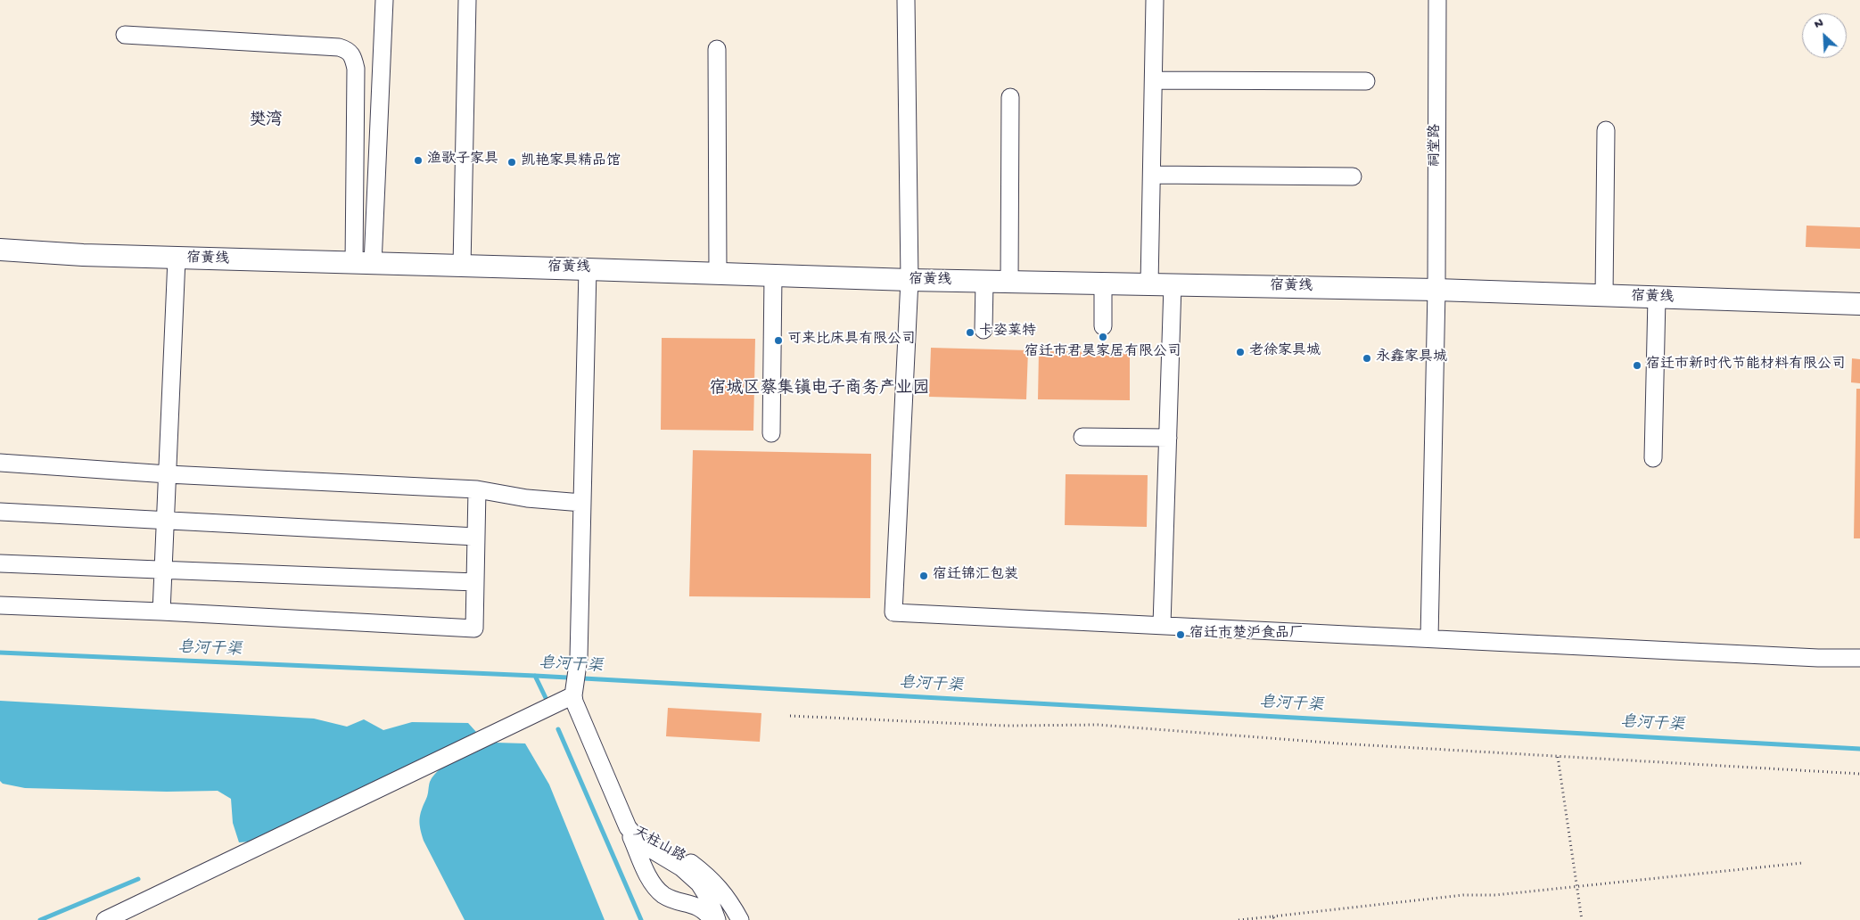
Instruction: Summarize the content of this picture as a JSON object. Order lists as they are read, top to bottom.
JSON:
{
  "streets": {
    "main road": ["宿黄线"],
    "street": ["祠堂路", "天柱山路"]
  },
  "crossings": [
    ["祠堂路", "宿黄线"]
  ],
  "districts": ["樊湾", "宿城区蔡集镇电子商务产业园"],
  "water": ["皂河干渠"],
  "places": [
    "渔歌子家具",
    "凯艳家具精品馆",
    "卡姿莱特",
    "宿迁市君昊家居有限公司",
    "可来比床具有限公司",
    "老徐家具城",
    "永鑫家具城",
    "宿迁市新时代节能材料有限公司",
    "宿迁锦汇包装",
    "宿迁市楚沪食品厂"
  ],
  "north": "top left"
}
